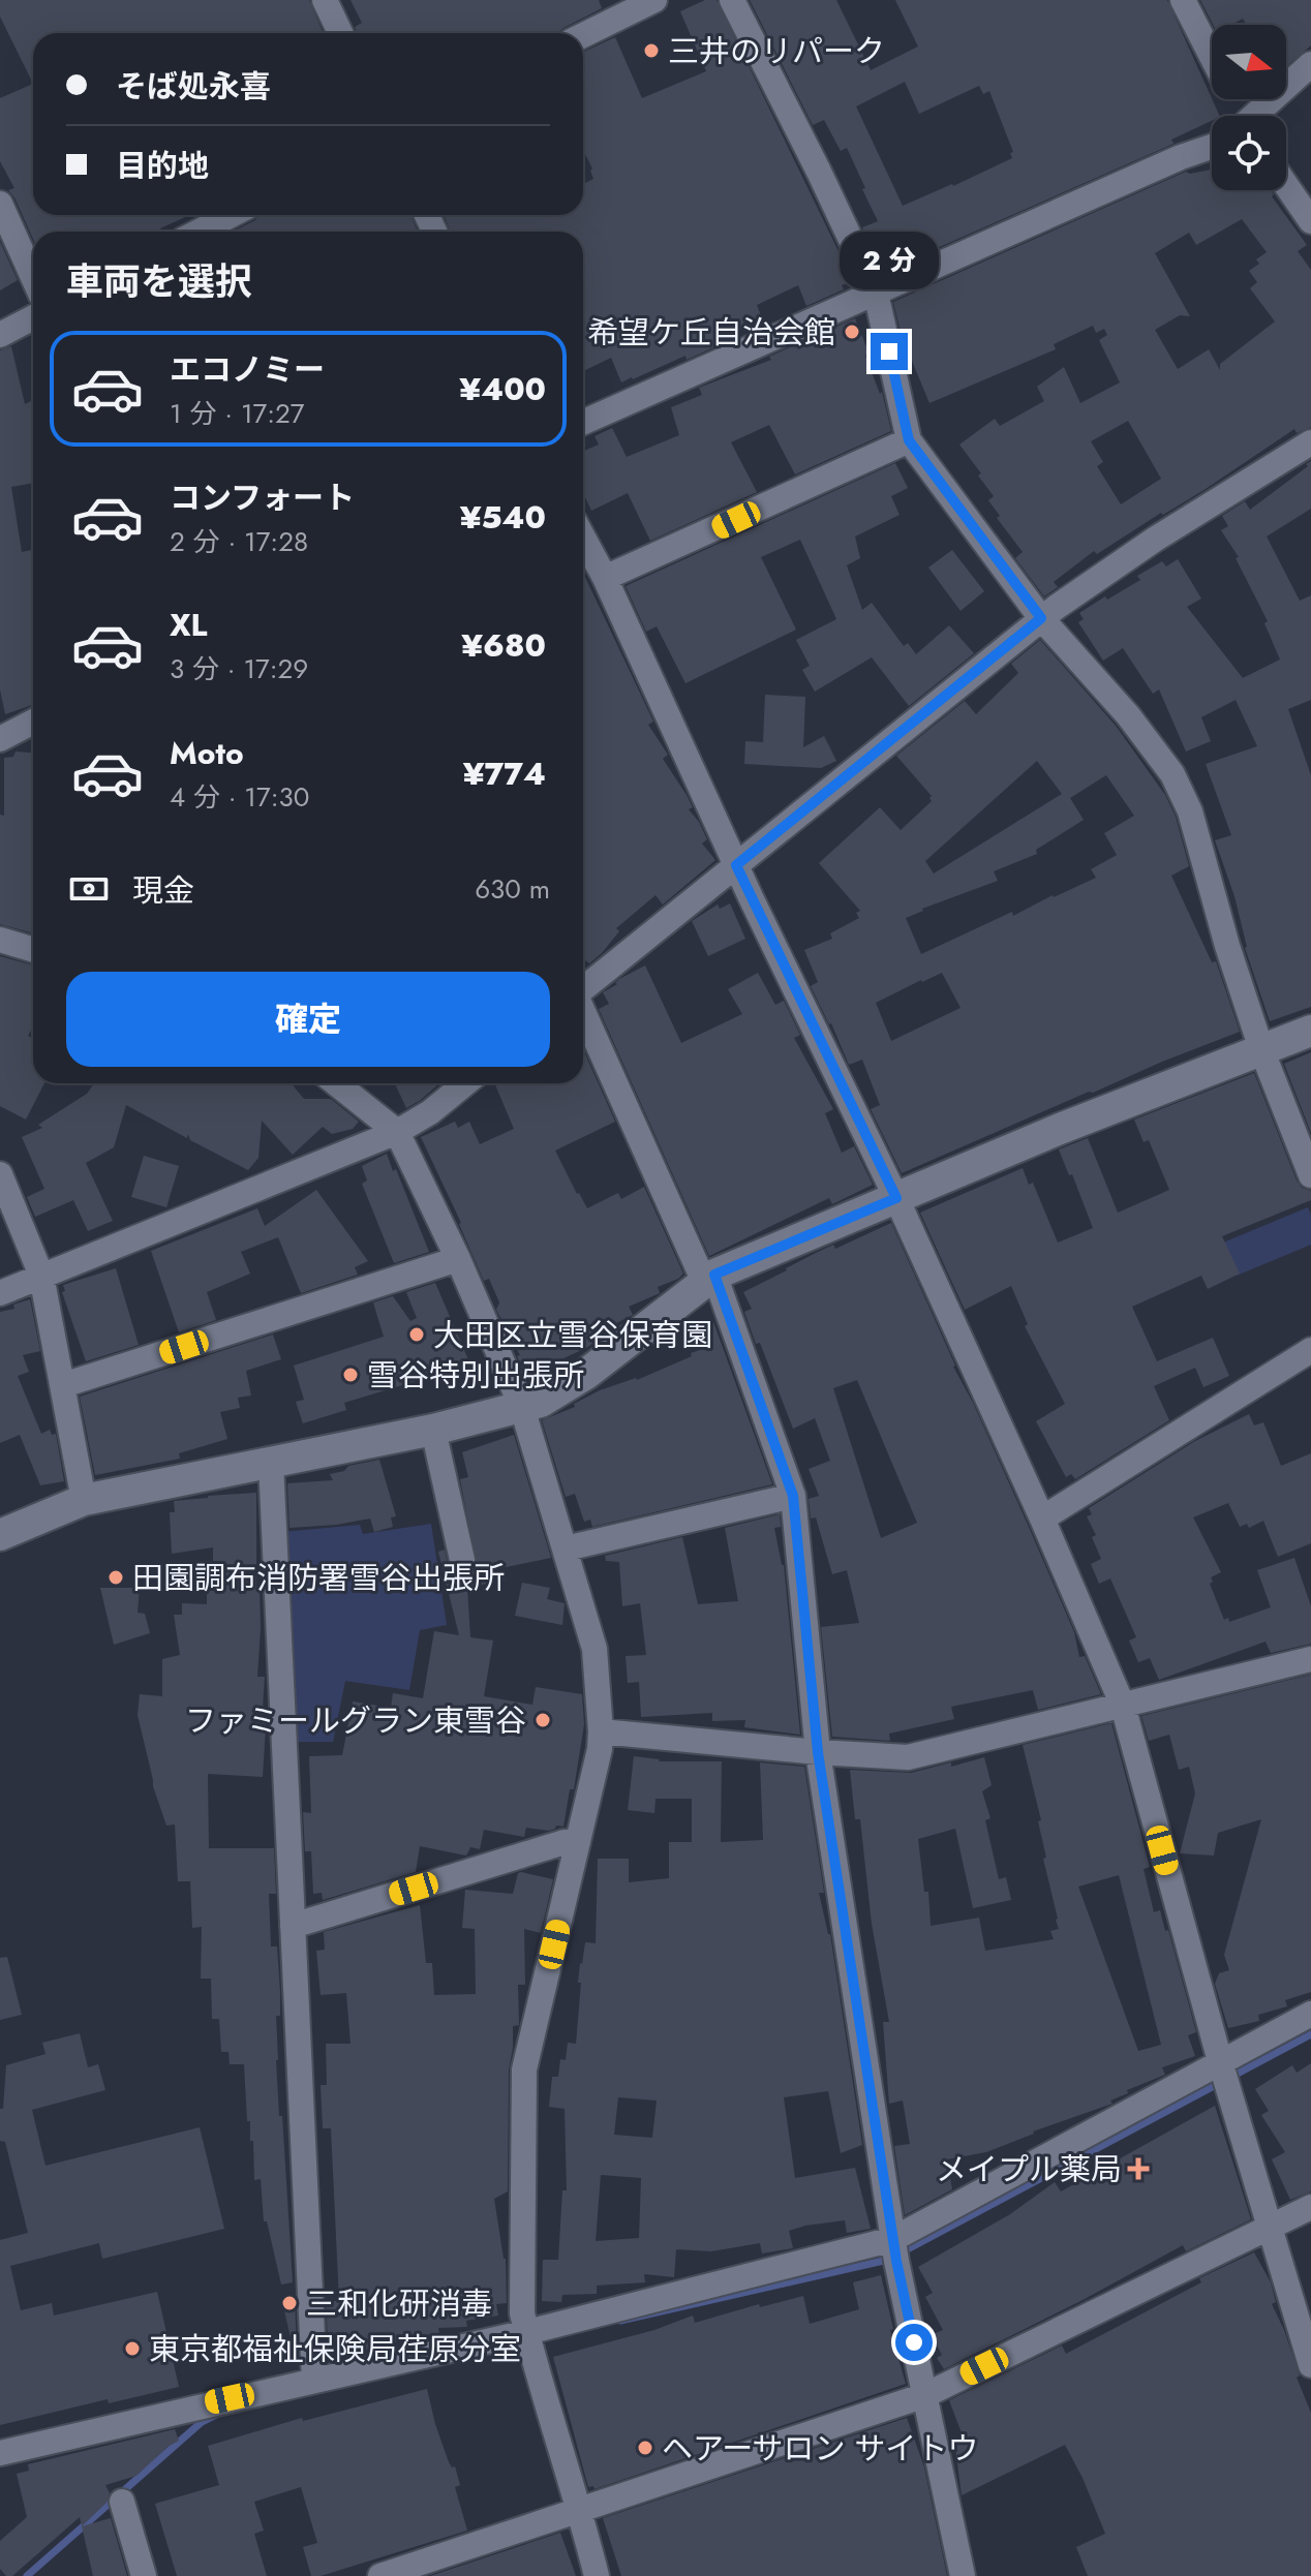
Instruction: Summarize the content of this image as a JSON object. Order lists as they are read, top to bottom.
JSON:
{
  "places": {
    "other": [
      "三井のリパーク",
      "希望ケ丘自治会館",
      "大田区立雪谷保育園",
      "雪谷特別出張所",
      "田園調布消防署雪谷出張所",
      "ファミールグラン東雪谷",
      "三和化研消毒",
      "東京都福祉保険局荏原分室",
      "ヘアーサロン サイトウ"
    ],
    "health": ["メイプル薬局"]
  },
  "north": "right",
  "page": {
    "banner": ["そば処永喜", "目的地"],
    "bubble": "2 分",
    "heading": "車両を選択",
    "list": [
      {
        "name": "エコノミー",
        "note": "1 分 · 17:27",
        "value": "¥400"
      },
      {
        "name": "コンフォート",
        "note": "2 分 · 17:28",
        "value": "¥540"
      },
      {
        "name": "XL",
        "note": "3 分 · 17:29",
        "value": "¥680"
      },
      {
        "name": "Moto",
        "note": "4 分 · 17:30",
        "value": "¥774"
      }
    ],
    "pay": ["現金", "630 m"],
    "buttons": "確定"
  }
}
